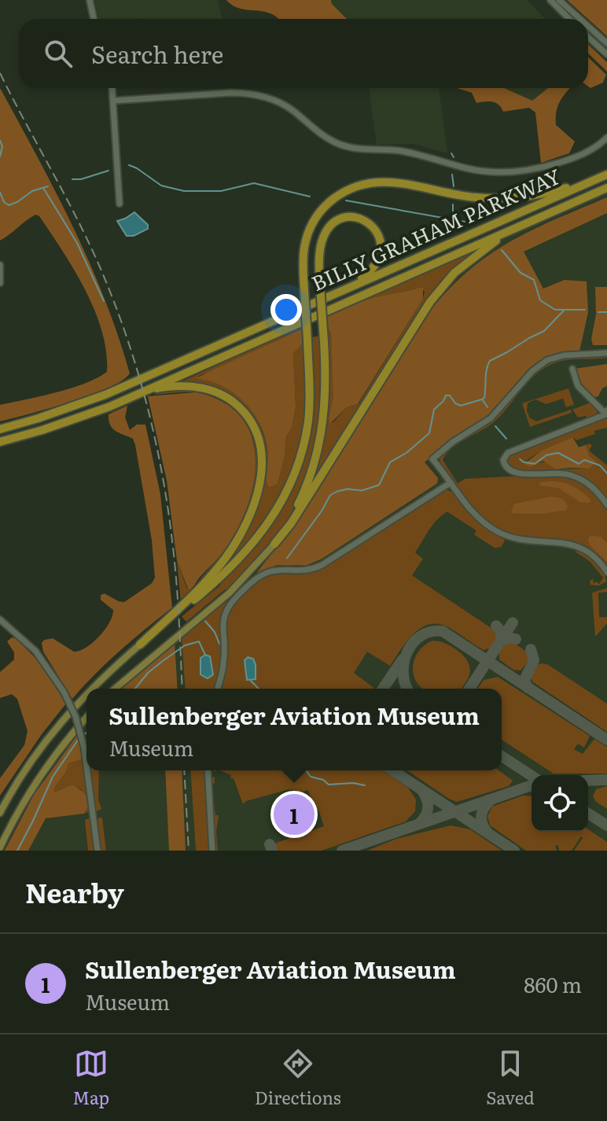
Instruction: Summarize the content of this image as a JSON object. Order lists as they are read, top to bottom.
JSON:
{
  "streets": {
    "highway": ["BILLY GRAHAM PARKWAY"]
  },
  "page": {
    "search": "Search here",
    "popup": ["Sullenberger Aviation Museum", "Museum"],
    "pins": "1",
    "heading": "Nearby",
    "list": [
      {
        "mark": "1",
        "name": "Sullenberger Aviation Museum",
        "note": "Museum",
        "value": "860 m"
      }
    ],
    "nav": ["Map", "Directions", "Saved"]
  }
}
